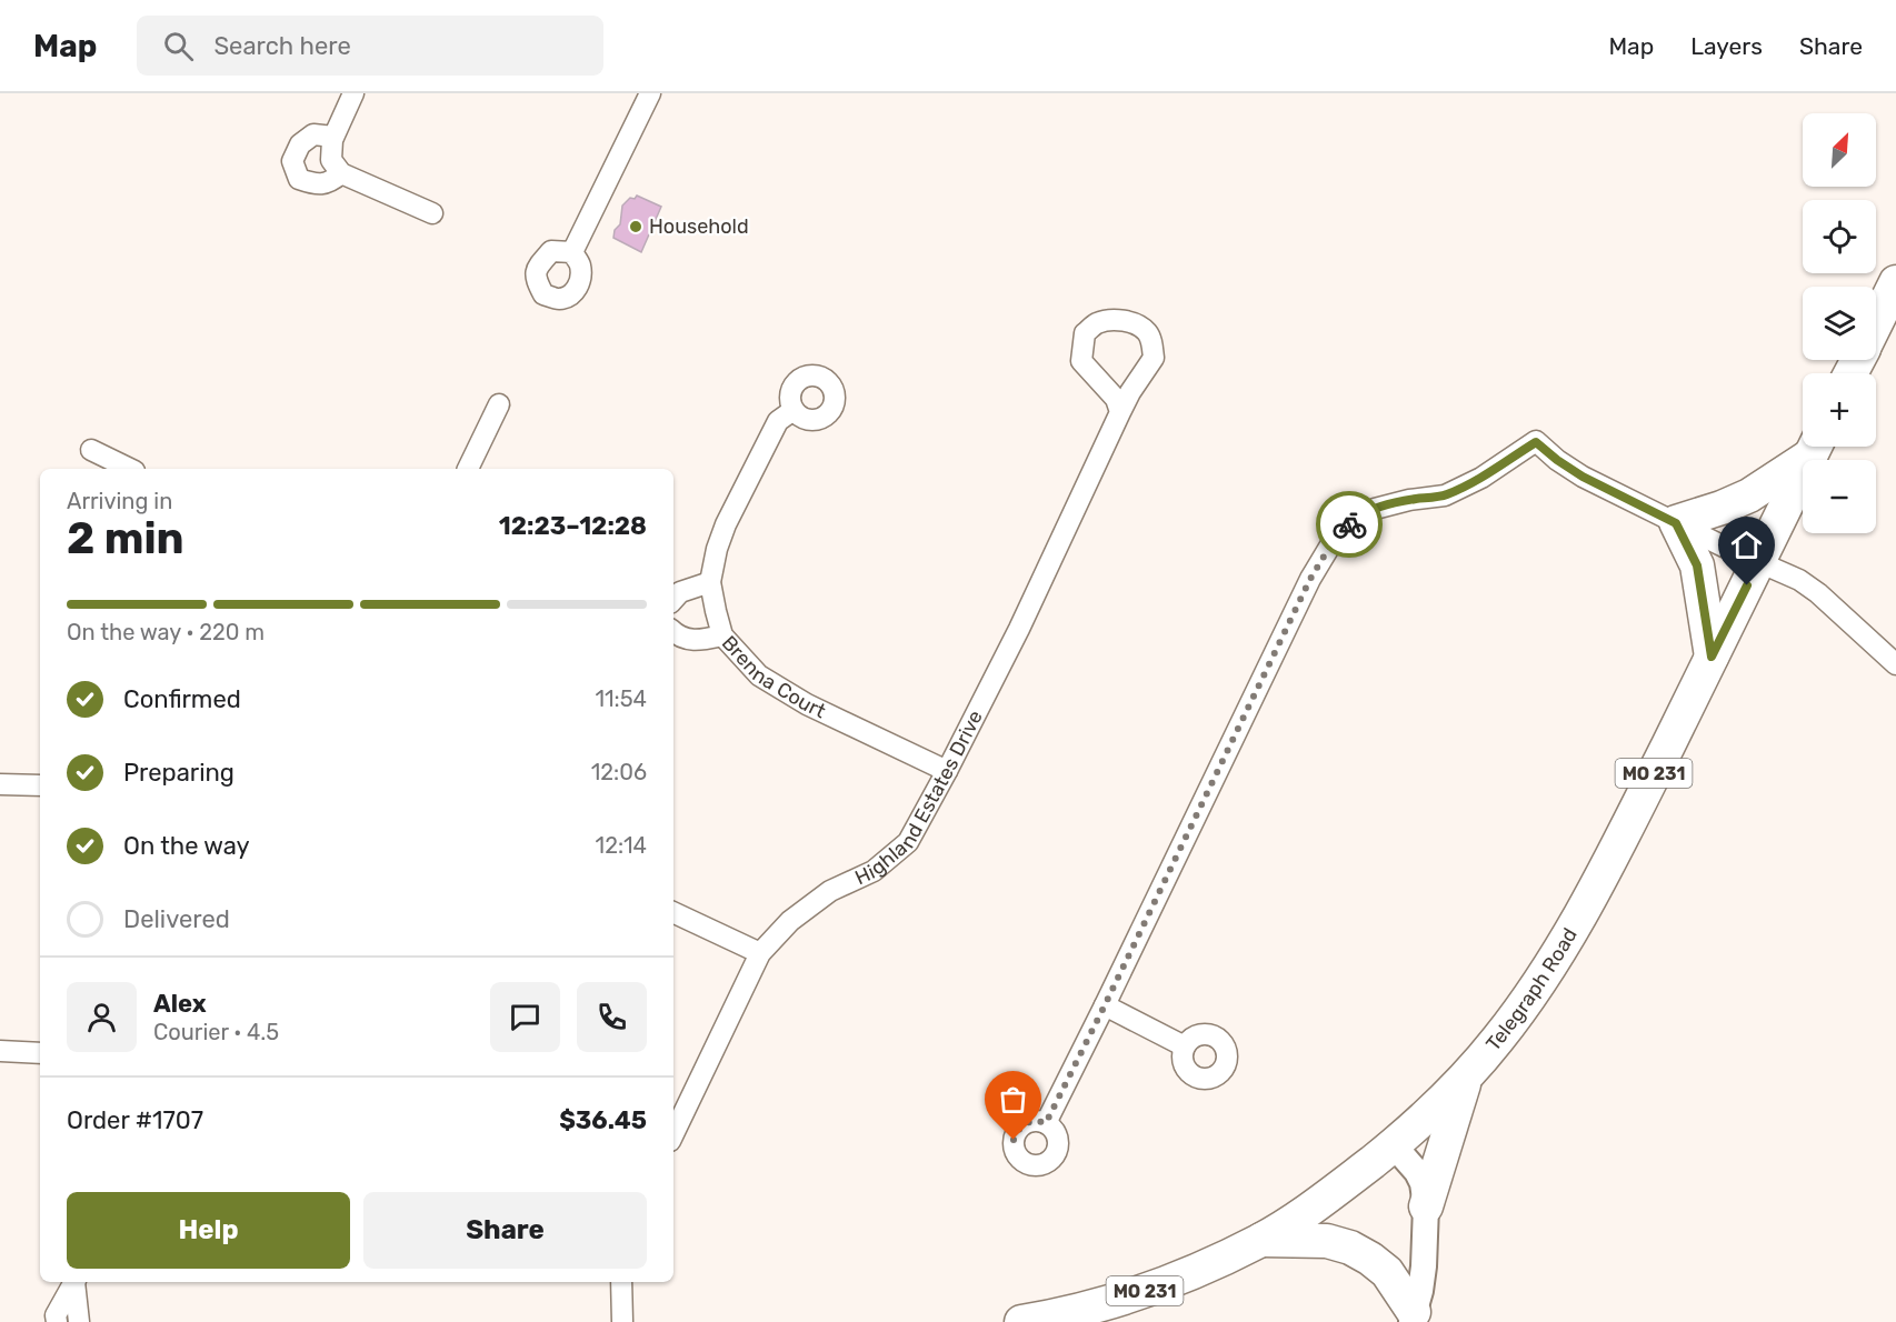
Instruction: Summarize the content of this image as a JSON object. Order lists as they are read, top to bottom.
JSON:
{
  "streets": {
    "main road": ["MO 231", "Telegraph Road"],
    "street": ["Brenna Court", "Highland Estates Drive"]
  },
  "crossings": [
    ["Brenna Court", "Highland Estates Drive"]
  ],
  "places": ["Household"],
  "north": "top right",
  "page": {
    "header": "Map",
    "search": "Search here",
    "nav": ["Map", "Layers", "Share"],
    "map_buttons": ["+", "−"],
    "heading": ["2 min", "Arriving in", "12:23–12:28"],
    "panel": [
      "Alex",
      "Courier · 4.5",
      "Order #1707",
      "$36.45"
    ],
    "bar": "On the way · 220 m",
    "list": [
      ["Confirmed", "11:54"],
      ["Preparing", "12:06"],
      ["On the way", "12:14"],
      "Delivered"
    ],
    "buttons": ["Help", "Share"]
  }
}
